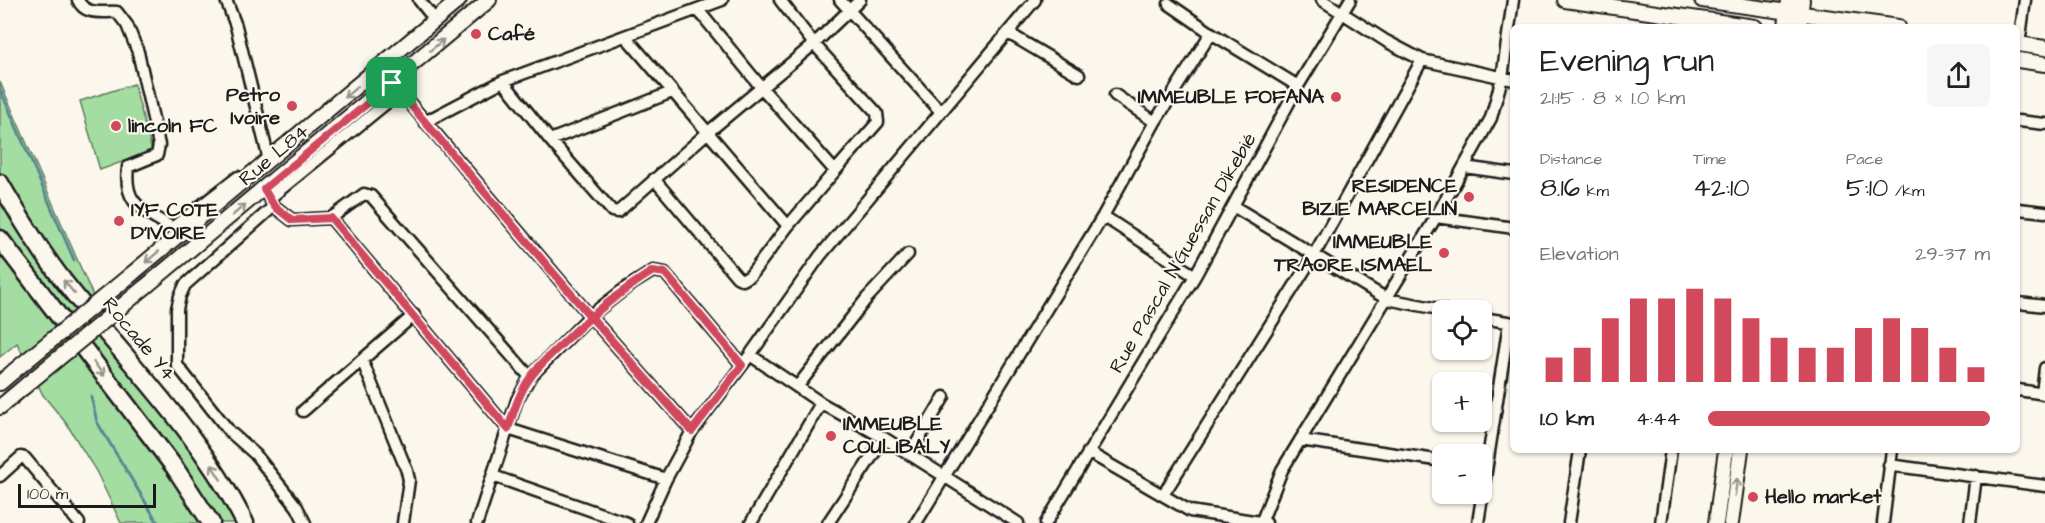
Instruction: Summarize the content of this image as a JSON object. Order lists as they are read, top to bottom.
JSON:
{
  "streets": {
    "highway": ["Rocade Y4"],
    "main road": ["Rue L84"],
    "street": ["Rue Pascal N'Guessan Dikebié"]
  },
  "places": [
    "Café",
    "IMMEUBLE FOFANA",
    "Petro Ivoire",
    "lincoln FC",
    "RESIDENCE BIZIE MARCELIN",
    "IYF COTE D'IVOIRE",
    "IMMEUBLE TRAORE ISMAEL",
    "IMMEUBLE COULIBALY",
    "Hello market"
  ],
  "scale_bar": "100 m",
  "page": {
    "heading": ["Evening run", "21:15 · 8 × 1.0 km"],
    "stats": [
      ["Distance", "8.16 km"],
      ["Time", "42:10"],
      ["Pace", "5:10 /km"]
    ],
    "chart": ["Elevation", "29–37 m"],
    "map_buttons": ["+", "−"],
    "list": [
      {
        "name": "1.0 km",
        "note": "4:44"
      }
    ],
    "scale": "100 m"
  }
}
